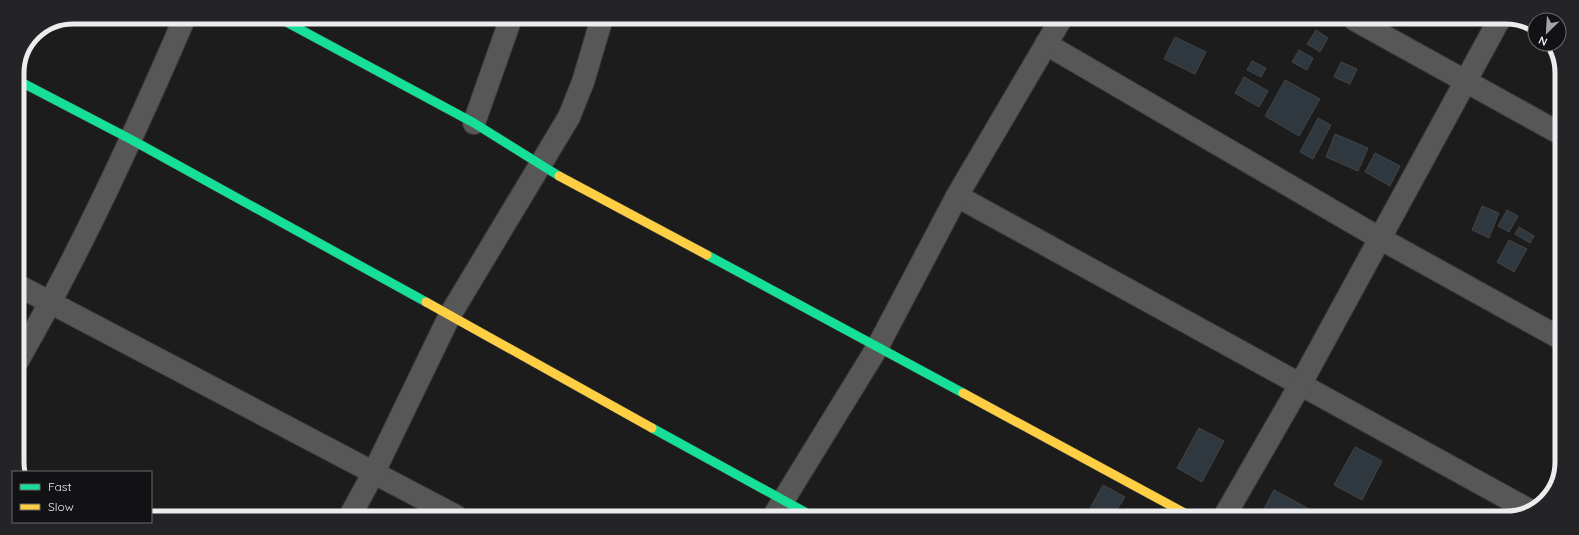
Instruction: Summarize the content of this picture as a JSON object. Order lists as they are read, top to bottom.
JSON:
{
  "legend": ["Fast", "Slow"],
  "north": "bottom left"
}
